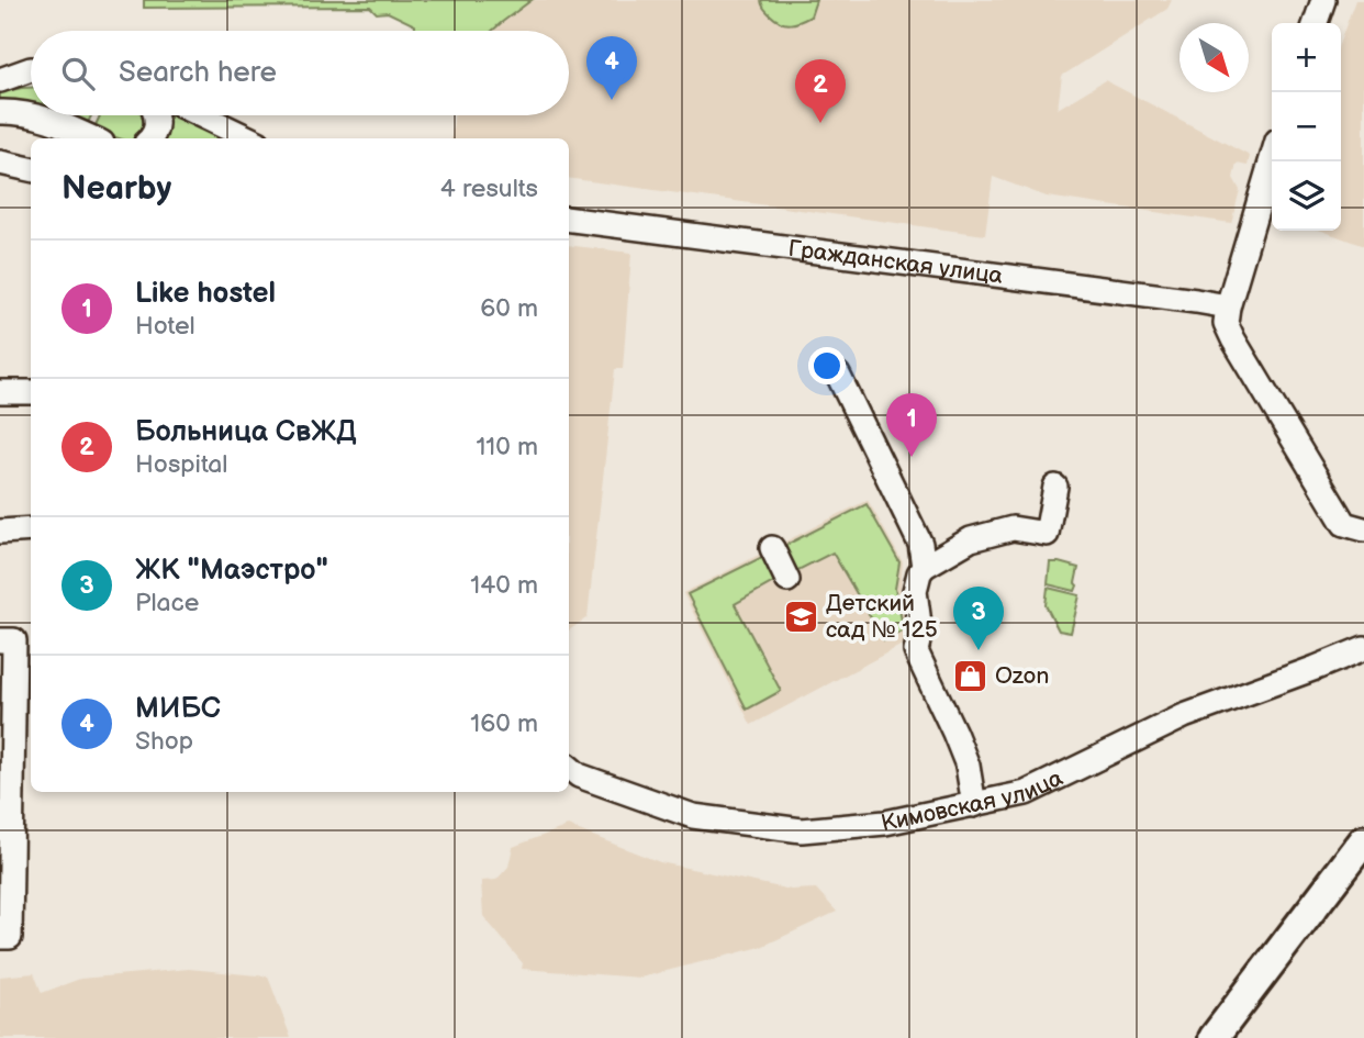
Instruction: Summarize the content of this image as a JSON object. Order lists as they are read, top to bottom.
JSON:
{
  "streets": {
    "street": ["Гражданская улица", "Кимовская улица"]
  },
  "places": {
    "school or university": ["Детский сад № 125"],
    "shop": ["Ozon"]
  },
  "north": "bottom right",
  "page": {
    "map_buttons": ["+", "−"],
    "search": "Search here",
    "pins": [
      "4",
      "2",
      "1",
      "3"
    ],
    "heading": ["Nearby", "4 results"],
    "list": [
      {
        "mark": "1",
        "name": "Like hostel",
        "note": "Hotel",
        "value": "60 m"
      },
      {
        "mark": "2",
        "name": "Больница СвЖД",
        "note": "Hospital",
        "value": "110 m"
      },
      {
        "mark": "3",
        "name": "ЖК \"Маэстро\"",
        "note": "Place",
        "value": "140 m"
      },
      {
        "mark": "4",
        "name": "МИБС",
        "note": "Shop",
        "value": "160 m"
      }
    ]
  }
}
